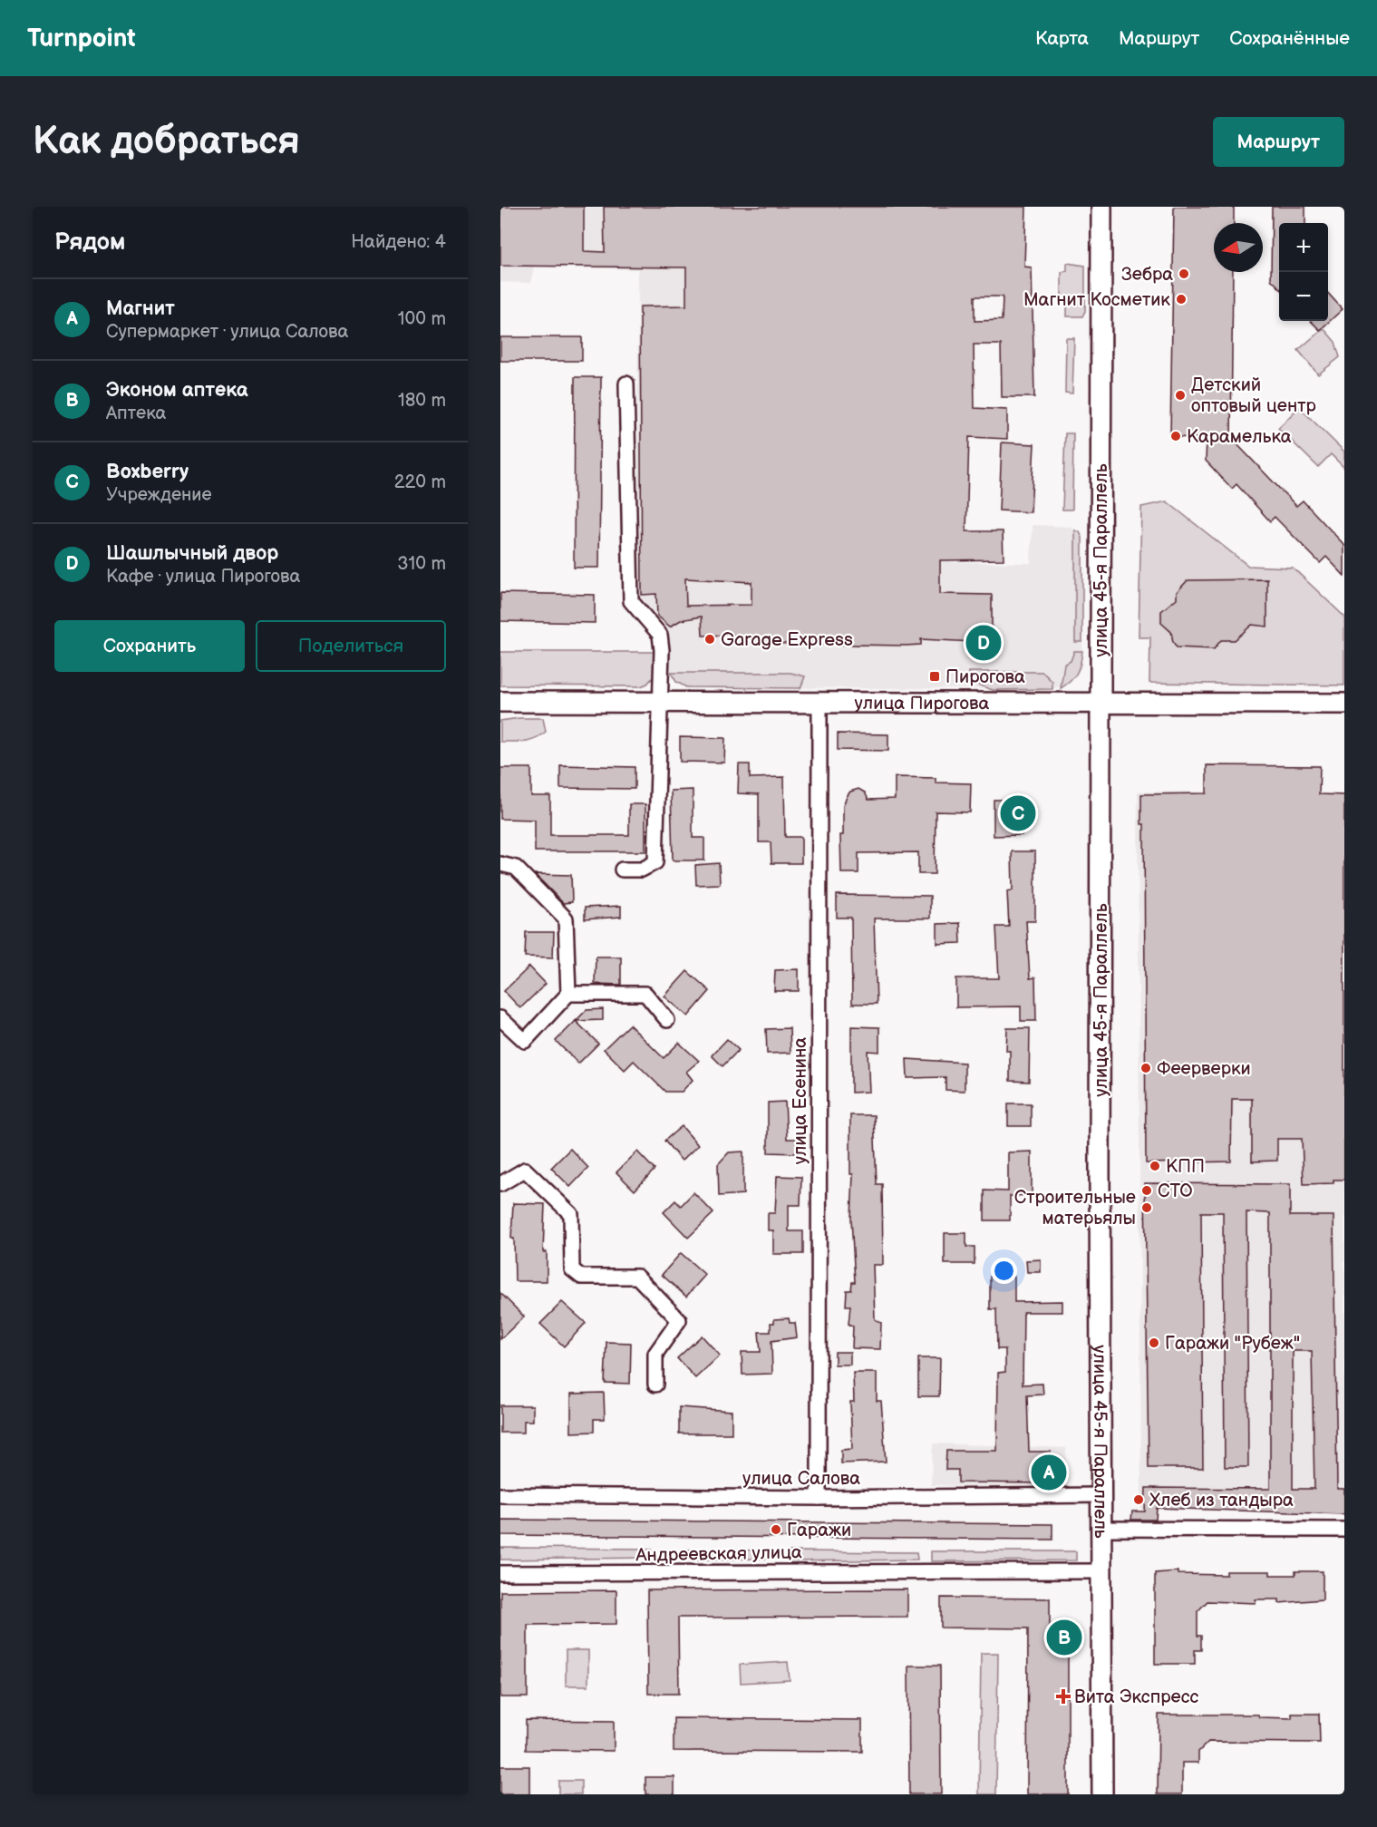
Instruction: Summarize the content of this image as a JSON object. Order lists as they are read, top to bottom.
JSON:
{
  "streets": {
    "main road": ["улица 45-я Параллель", "улица Пирогова"],
    "street": ["улица Есенина", "улица Салова", "Андреевская улица"]
  },
  "crossings": [
    ["улица 45-я Параллель", "улица Пирогова"],
    ["улица 45-я Параллель", "улица Салова"],
    ["улица 45-я Параллель", "Андреевская улица"],
    ["улица Пирогова", "улица Есенина"],
    ["улица Есенина", "улица Салова"]
  ],
  "places": {
    "other": [
      "Зебра",
      "Магнит Косметик",
      "Детский оптовый центр",
      "Карамелька",
      "Garage Express",
      "Феерверки",
      "КПП",
      "СТО",
      "Строительные матерьялы",
      "Гаражи \"Рубеж\"",
      "Хлеб из тандыра",
      "Гаражи"
    ],
    "transit": ["Пирогова"],
    "health": ["Вита Экспресс"]
  },
  "north": "left",
  "page": {
    "header": "Turnpoint",
    "nav": ["Карта", "Маршрут", "Сохранённые"],
    "buttons": [
      "Маршрут",
      ["Сохранить", "Поделиться"]
    ],
    "title": "Как добраться",
    "heading": ["Рядом", "Найдено: 4"],
    "map_buttons": ["+", "−"],
    "list": [
      {
        "mark": "A",
        "name": "Магнит",
        "note": "Супермаркет · улица Салова",
        "value": "100 m"
      },
      {
        "mark": "B",
        "name": "Эконом аптека",
        "note": "Аптека",
        "value": "180 m"
      },
      {
        "mark": "C",
        "name": "Boxberry",
        "note": "Учреждение",
        "value": "220 m"
      },
      {
        "mark": "D",
        "name": "Шашлычный двор",
        "note": "Кафе · улица Пирогова",
        "value": "310 m"
      }
    ],
    "pins": [
      "D",
      "C",
      "A",
      "B"
    ]
  }
}
